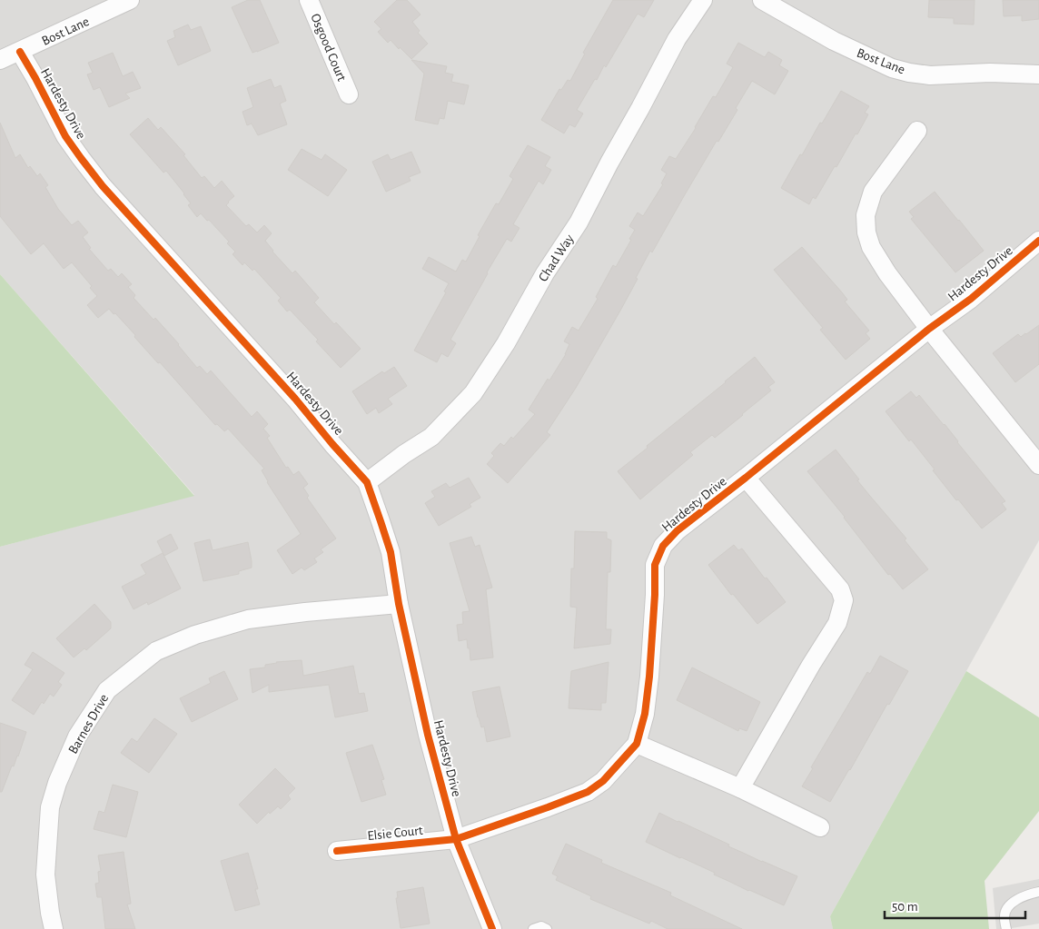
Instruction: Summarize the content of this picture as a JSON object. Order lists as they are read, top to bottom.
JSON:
{
  "streets": {
    "street": [
      "Bost Lane",
      "Osgood Court",
      "Hardesty Drive",
      "Chad Way",
      "Barnes Drive",
      "Elsie Court"
    ]
  },
  "crossings": [
    ["Bost Lane", "Hardesty Drive"],
    ["Hardesty Drive", "Chad Way"],
    ["Hardesty Drive", "Barnes Drive"],
    ["Hardesty Drive", "Elsie Court"]
  ],
  "scale_bar": "50 m"
}
